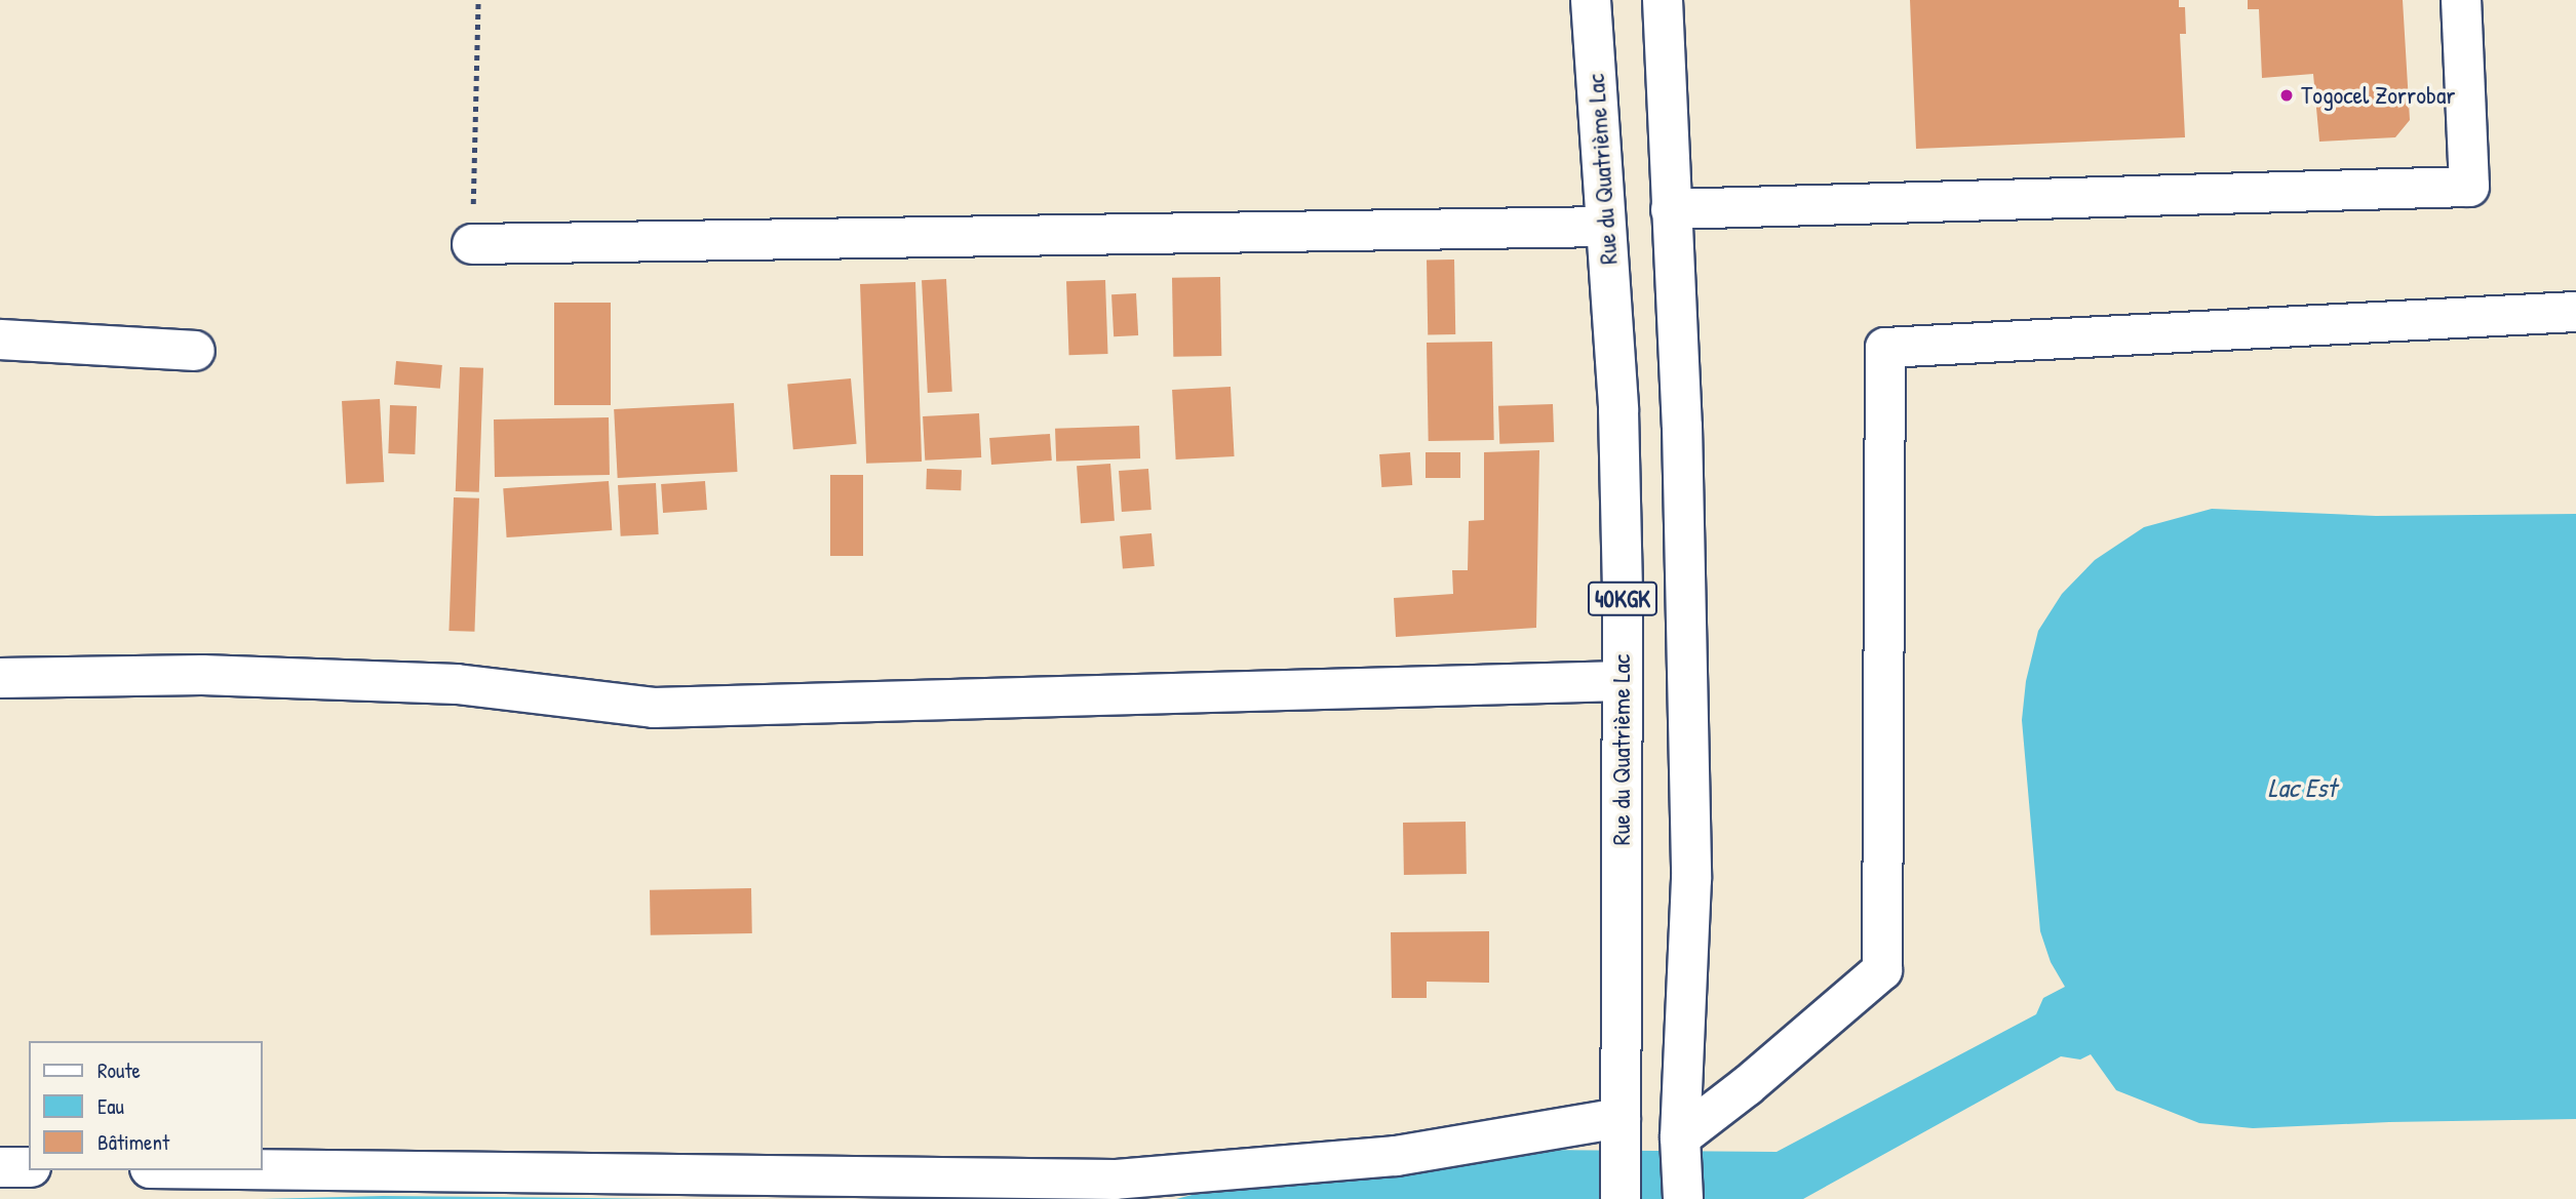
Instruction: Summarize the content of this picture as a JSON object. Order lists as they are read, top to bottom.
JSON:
{
  "streets": {
    "street": ["Rue du Quatrième Lac", "40KGK"]
  },
  "water": ["Lac Est"],
  "places": ["Togocel Zorrobar"],
  "legend": ["Route", "Eau", "Bâtiment"]
}
